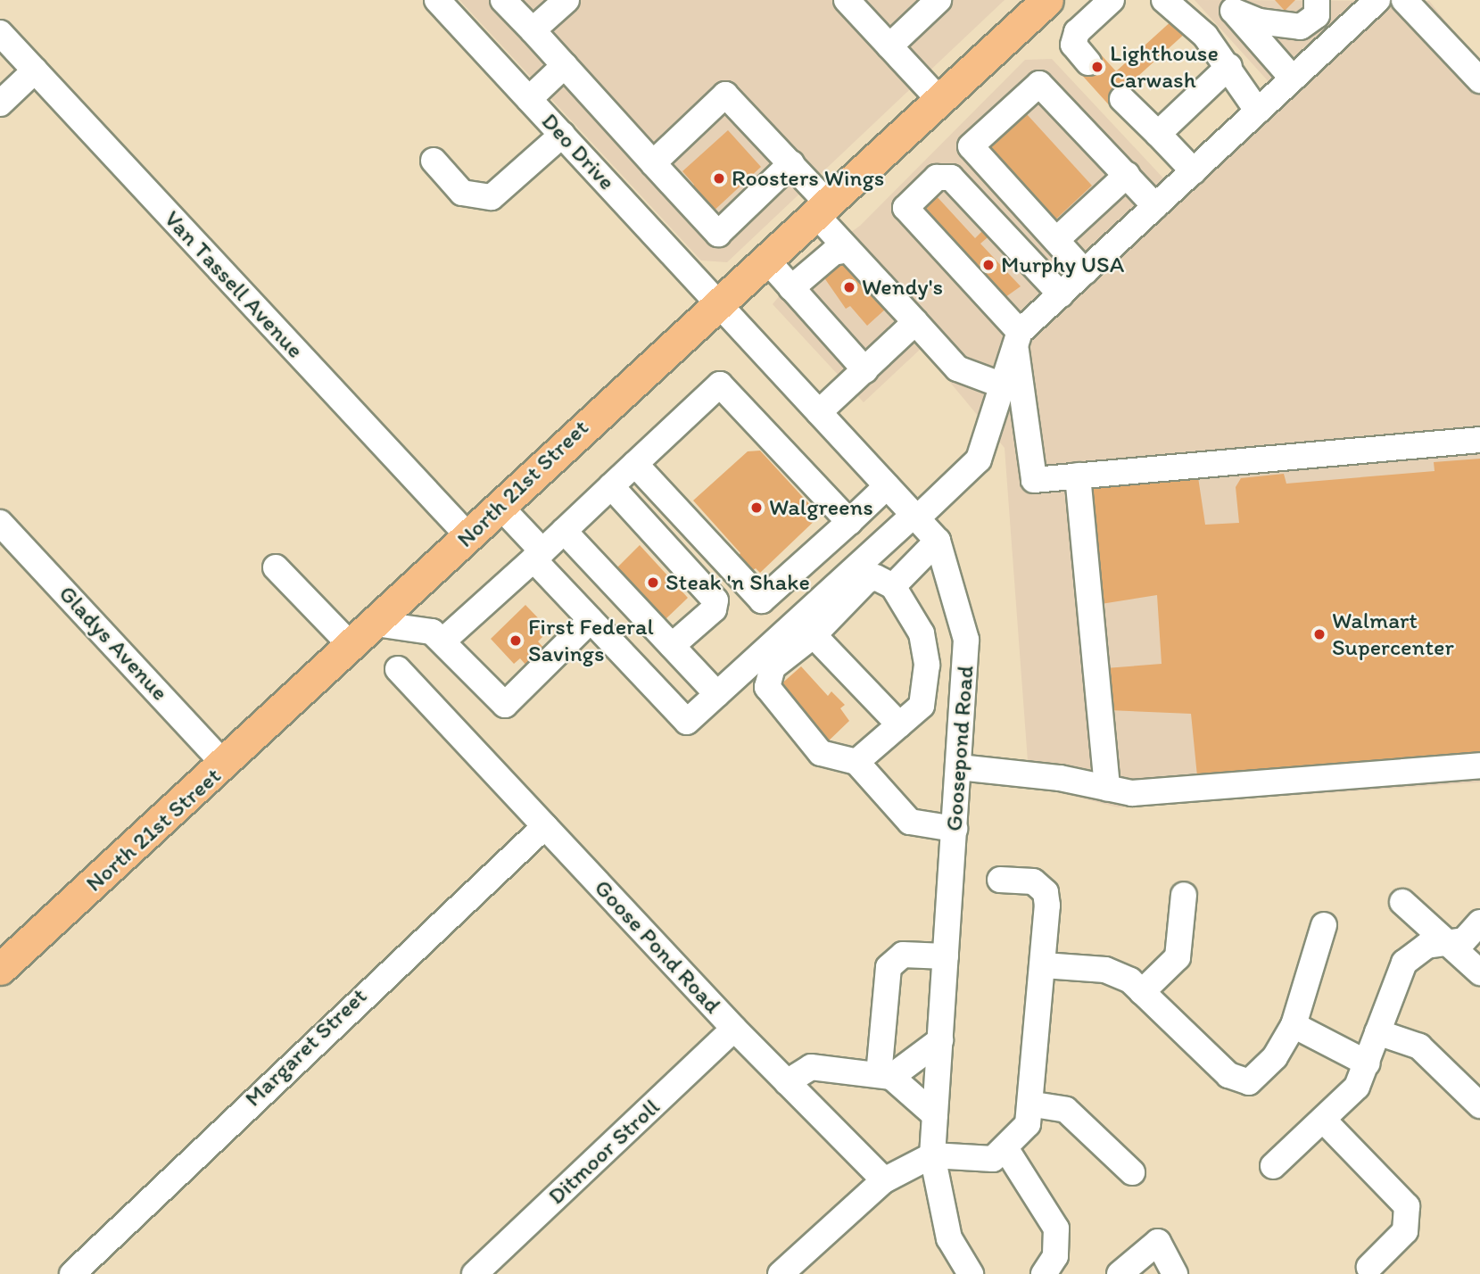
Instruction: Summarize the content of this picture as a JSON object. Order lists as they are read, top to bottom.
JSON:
{
  "streets": {
    "main road": ["North 21st Street"],
    "street": [
      "Deo Drive",
      "Van Tassell Avenue",
      "Gladys Avenue",
      "Goosepond Road",
      "Goose Pond Road",
      "Margaret Street",
      "Ditmoor Stroll"
    ]
  },
  "crossings": [
    ["Deo Drive", "North 21st Street"],
    ["Deo Drive", "Goosepond Road"],
    ["Van Tassell Avenue", "North 21st Street"],
    ["North 21st Street", "Gladys Avenue"],
    ["North 21st Street", "Goosepond Road"],
    ["Goose Pond Road", "Margaret Street"],
    ["Goose Pond Road", "Ditmoor Stroll"]
  ],
  "places": [
    "Lighthouse Carwash",
    "Roosters Wings",
    "Murphy USA",
    "Wendy's",
    "Walgreens",
    "Steak 'n Shake",
    "Walmart Supercenter",
    "First Federal Savings"
  ]
}
